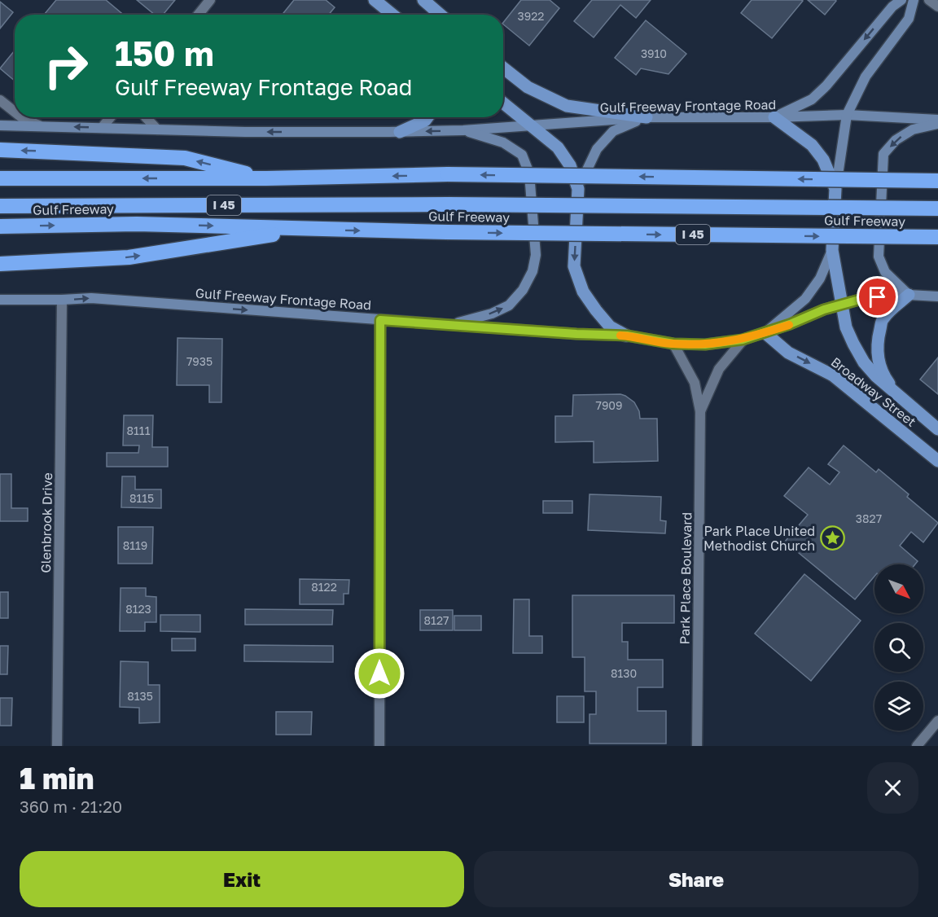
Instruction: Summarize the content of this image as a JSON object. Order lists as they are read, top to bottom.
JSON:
{
  "streets": {
    "highway": ["I 45", "Gulf Freeway"],
    "main road": ["Gulf Freeway Frontage Road", "Broadway Street"],
    "street": ["Glenbrook Drive", "Park Place Boulevard"]
  },
  "crossings": [
    ["Gulf Freeway Frontage Road", "Broadway Street"],
    ["Gulf Freeway Frontage Road", "Glenbrook Drive"],
    ["Gulf Freeway Frontage Road", "Park Place Boulevard"]
  ],
  "places": {
    "place": ["Park Place United Methodist Church"]
  },
  "house_numbers": [
    "3922",
    "3910",
    "7935",
    "7909",
    "8111",
    "8115",
    "3827",
    "8119",
    "8122",
    "8123",
    "8127",
    "8130",
    "8135"
  ],
  "north": "bottom right",
  "page": {
    "turn": ["150 m", "Gulf Freeway Frontage Road"],
    "heading": ["1 min", "360 m · 21:20"],
    "buttons": ["Exit", "Share"]
  }
}
